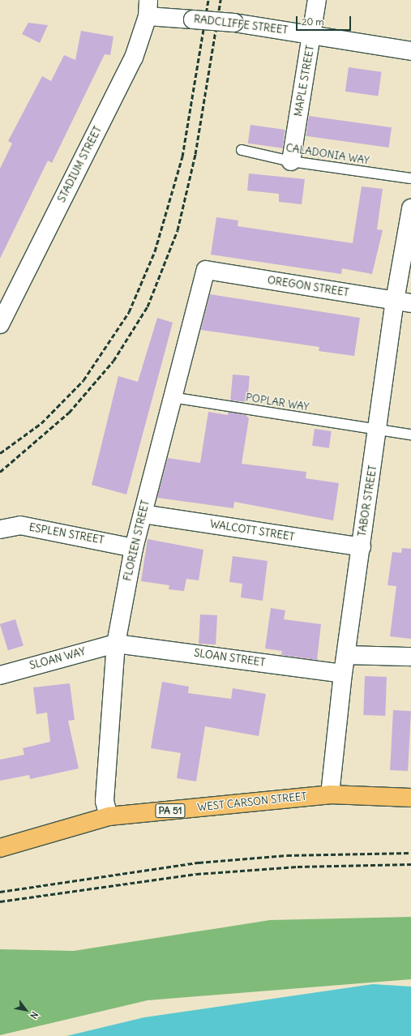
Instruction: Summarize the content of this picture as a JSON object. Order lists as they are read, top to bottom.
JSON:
{
  "streets": {
    "main road": ["WEST CARSON STREET", "PA 51"],
    "street": [
      "RADCLIFFE STREET",
      "MAPLE STREET",
      "STADIUM STREET",
      "OREGON STREET",
      "TABOR STREET",
      "WALCOTT STREET",
      "ESPLEN STREET",
      "FLORIEN STREET",
      "SLOAN STREET",
      "SLOAN WAY"
    ],
    "lane": ["CALADONIA WAY", "POPLAR WAY"]
  },
  "crossings": [
    ["RADCLIFFE STREET", "MAPLE STREET"],
    ["RADCLIFFE STREET", "STADIUM STREET"],
    ["MAPLE STREET", "CALADONIA WAY"],
    ["OREGON STREET", "TABOR STREET"],
    ["OREGON STREET", "FLORIEN STREET"],
    ["POPLAR WAY", "TABOR STREET"],
    ["POPLAR WAY", "FLORIEN STREET"],
    ["TABOR STREET", "WALCOTT STREET"],
    ["TABOR STREET", "SLOAN STREET"],
    ["TABOR STREET", "WEST CARSON STREET"],
    ["WALCOTT STREET", "FLORIEN STREET"],
    ["ESPLEN STREET", "FLORIEN STREET"],
    ["FLORIEN STREET", "SLOAN STREET"],
    ["FLORIEN STREET", "SLOAN WAY"],
    ["FLORIEN STREET", "WEST CARSON STREET"],
    ["SLOAN STREET", "SLOAN WAY"]
  ],
  "scale_bar": "20 m",
  "north": "bottom right"
}
